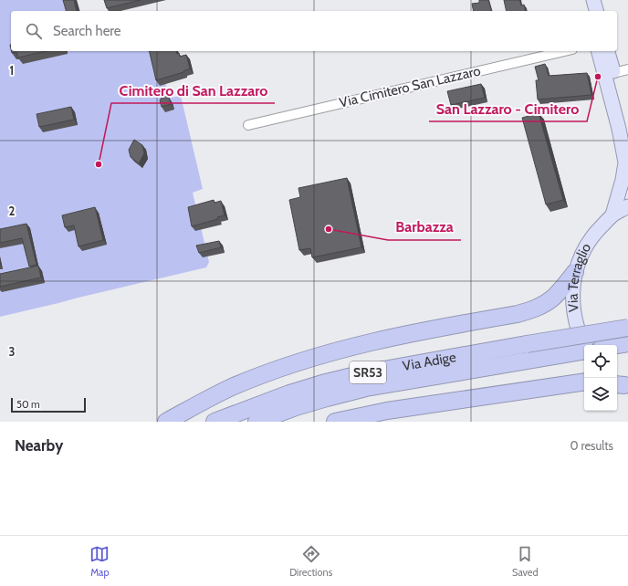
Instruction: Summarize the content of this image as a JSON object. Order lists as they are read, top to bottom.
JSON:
{
  "streets": {
    "highway": ["Via Adige", "SR53"],
    "main road": ["Via Terraglio"],
    "street": ["Via Cimitero San Lazzaro"]
  },
  "places": ["San Lazzaro - Cimitero", "Cimitero di San Lazzaro", "Barbazza"],
  "scale_bar": "50 m",
  "page": {
    "search": "Search here",
    "scale": "50 m",
    "heading": ["Nearby", "0 results"],
    "nav": ["Map", "Directions", "Saved"]
  },
  "grid": {
    "rows": ["1", "2", "3"]
  }
}
